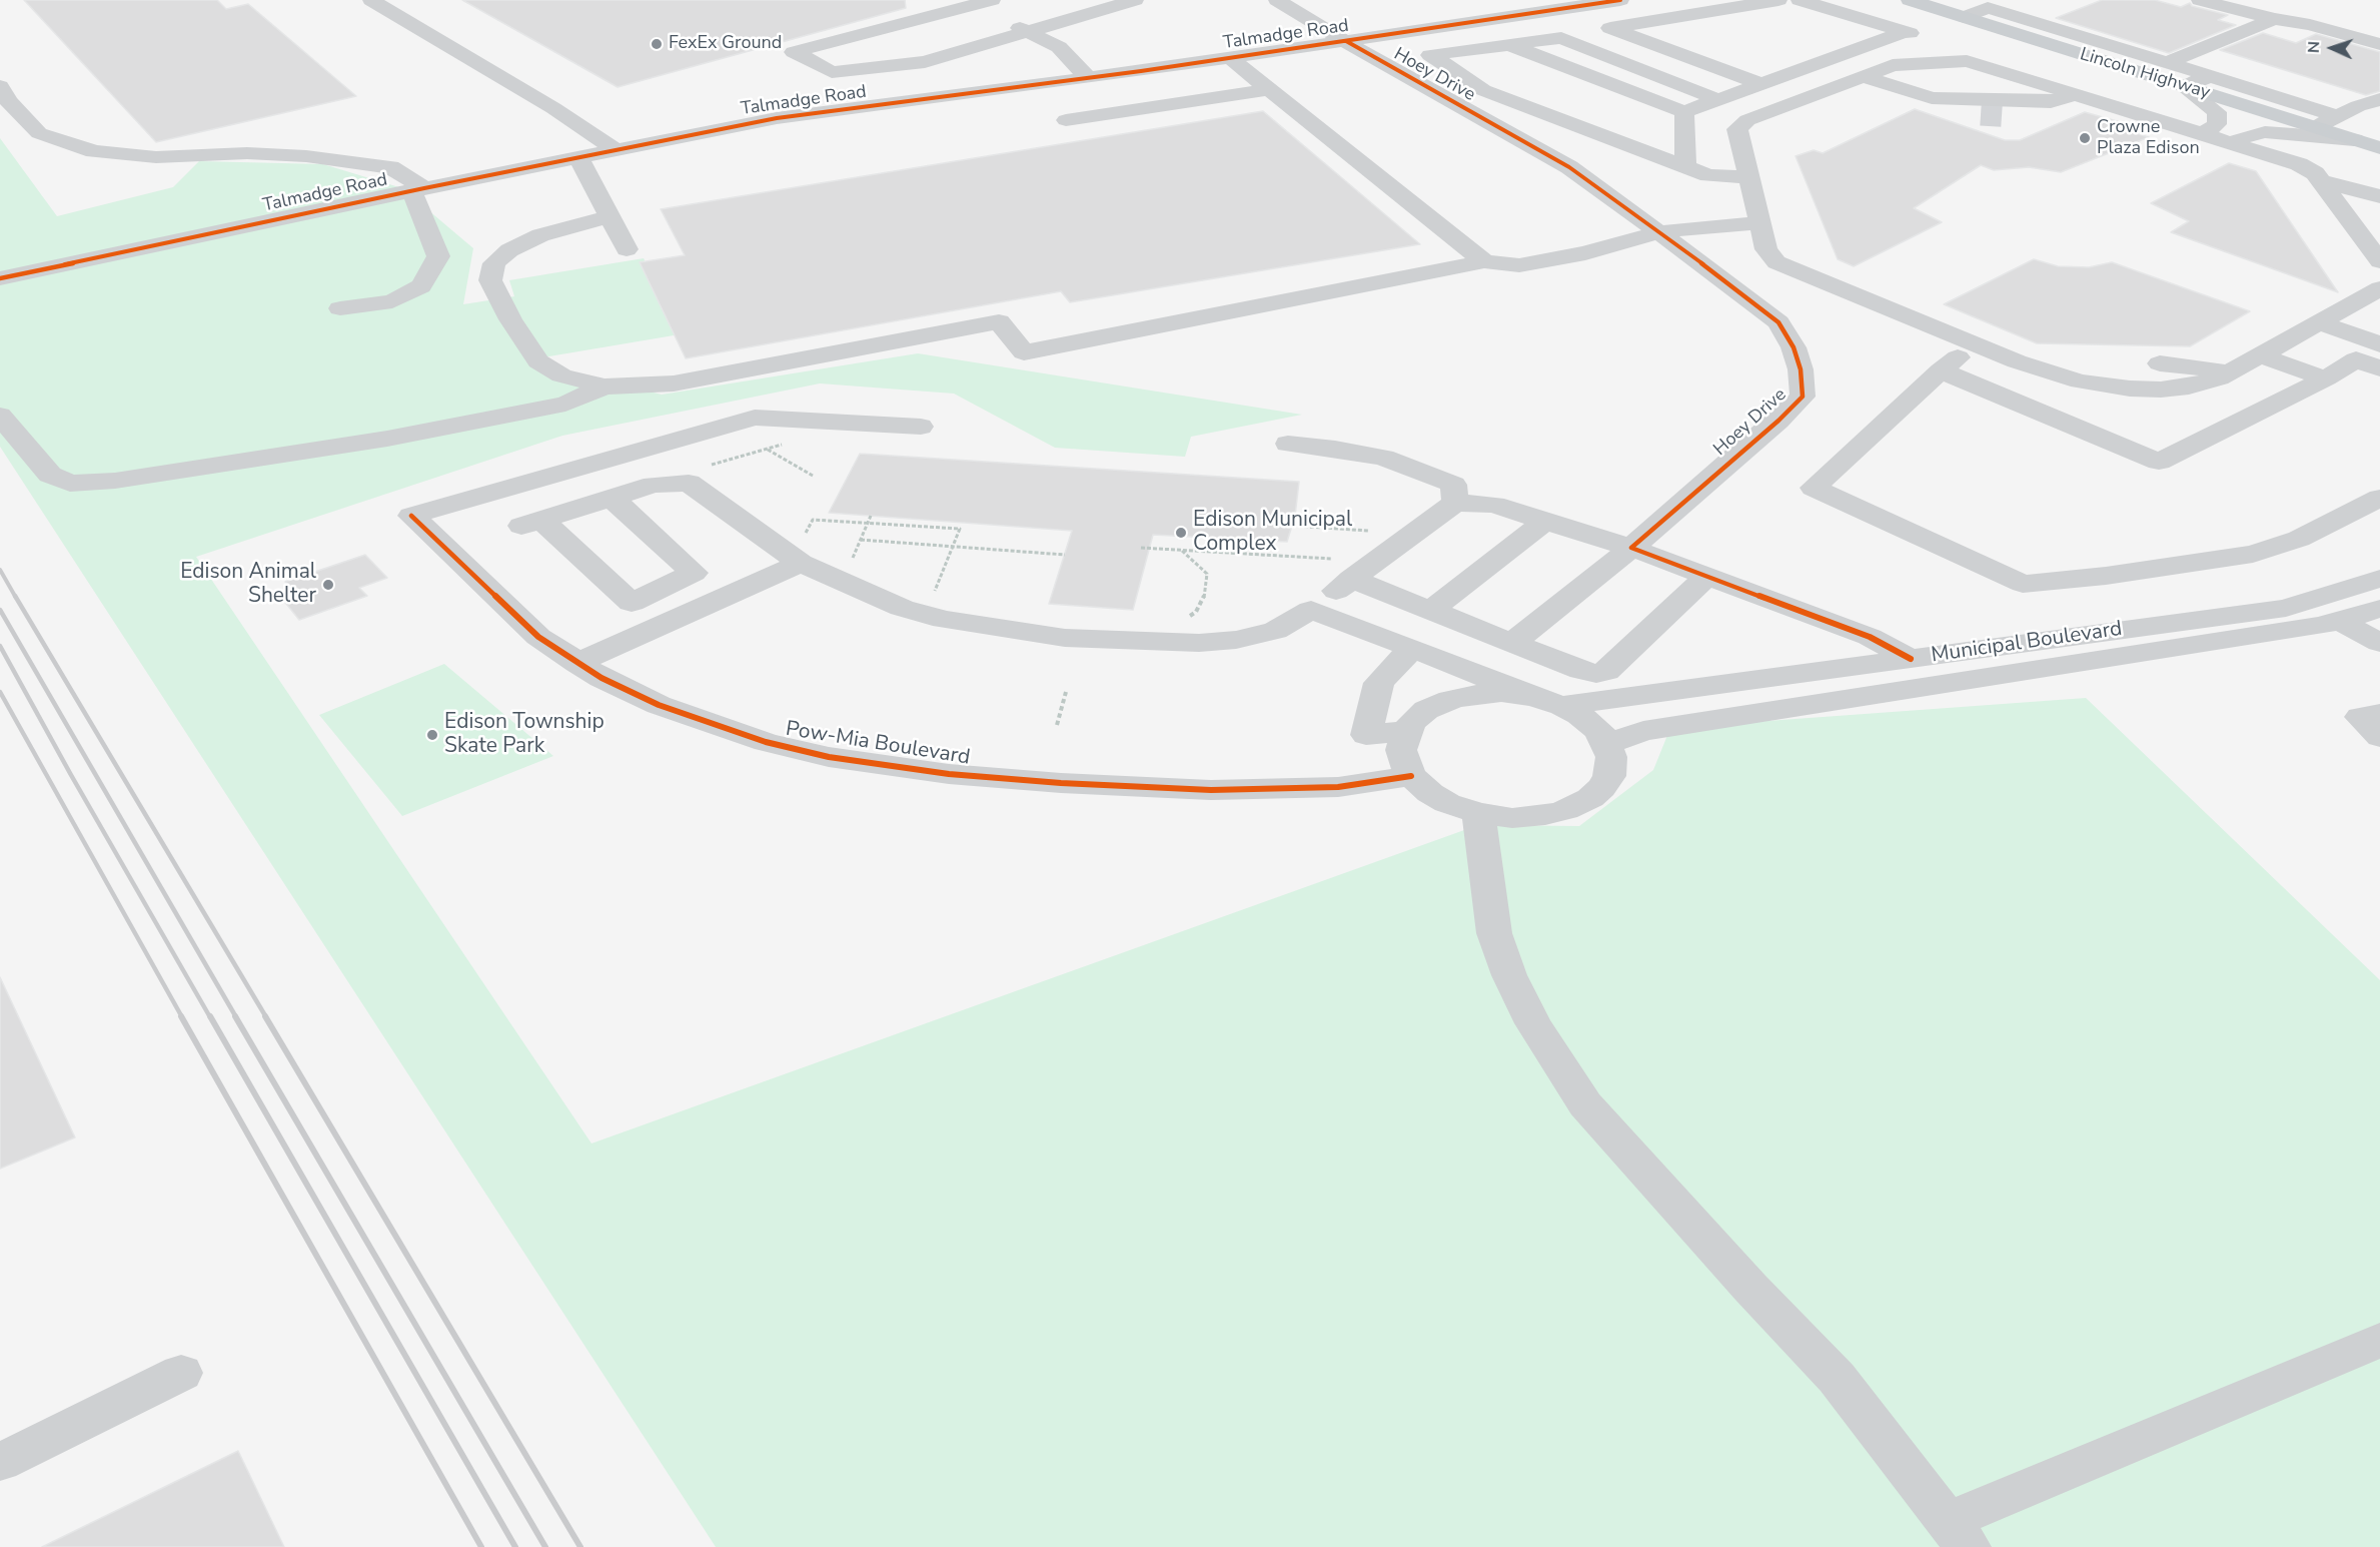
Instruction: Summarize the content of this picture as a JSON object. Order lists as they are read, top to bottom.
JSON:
{
  "streets": {
    "main road": ["Lincoln Highway"],
    "street": [
      "Talmadge Road",
      "Hoey Drive",
      "Municipal Boulevard",
      "Pow-Mia Boulevard"
    ]
  },
  "crossings": [
    ["Talmadge Road", "Hoey Drive"],
    ["Municipal Boulevard", "Pow-Mia Boulevard"]
  ],
  "places": [
    "FexEx Ground",
    "Crowne Plaza Edison",
    "Edison Municipal Complex",
    "Edison Animal Shelter",
    "Edison Township Skate Park"
  ],
  "north": "left"
}
